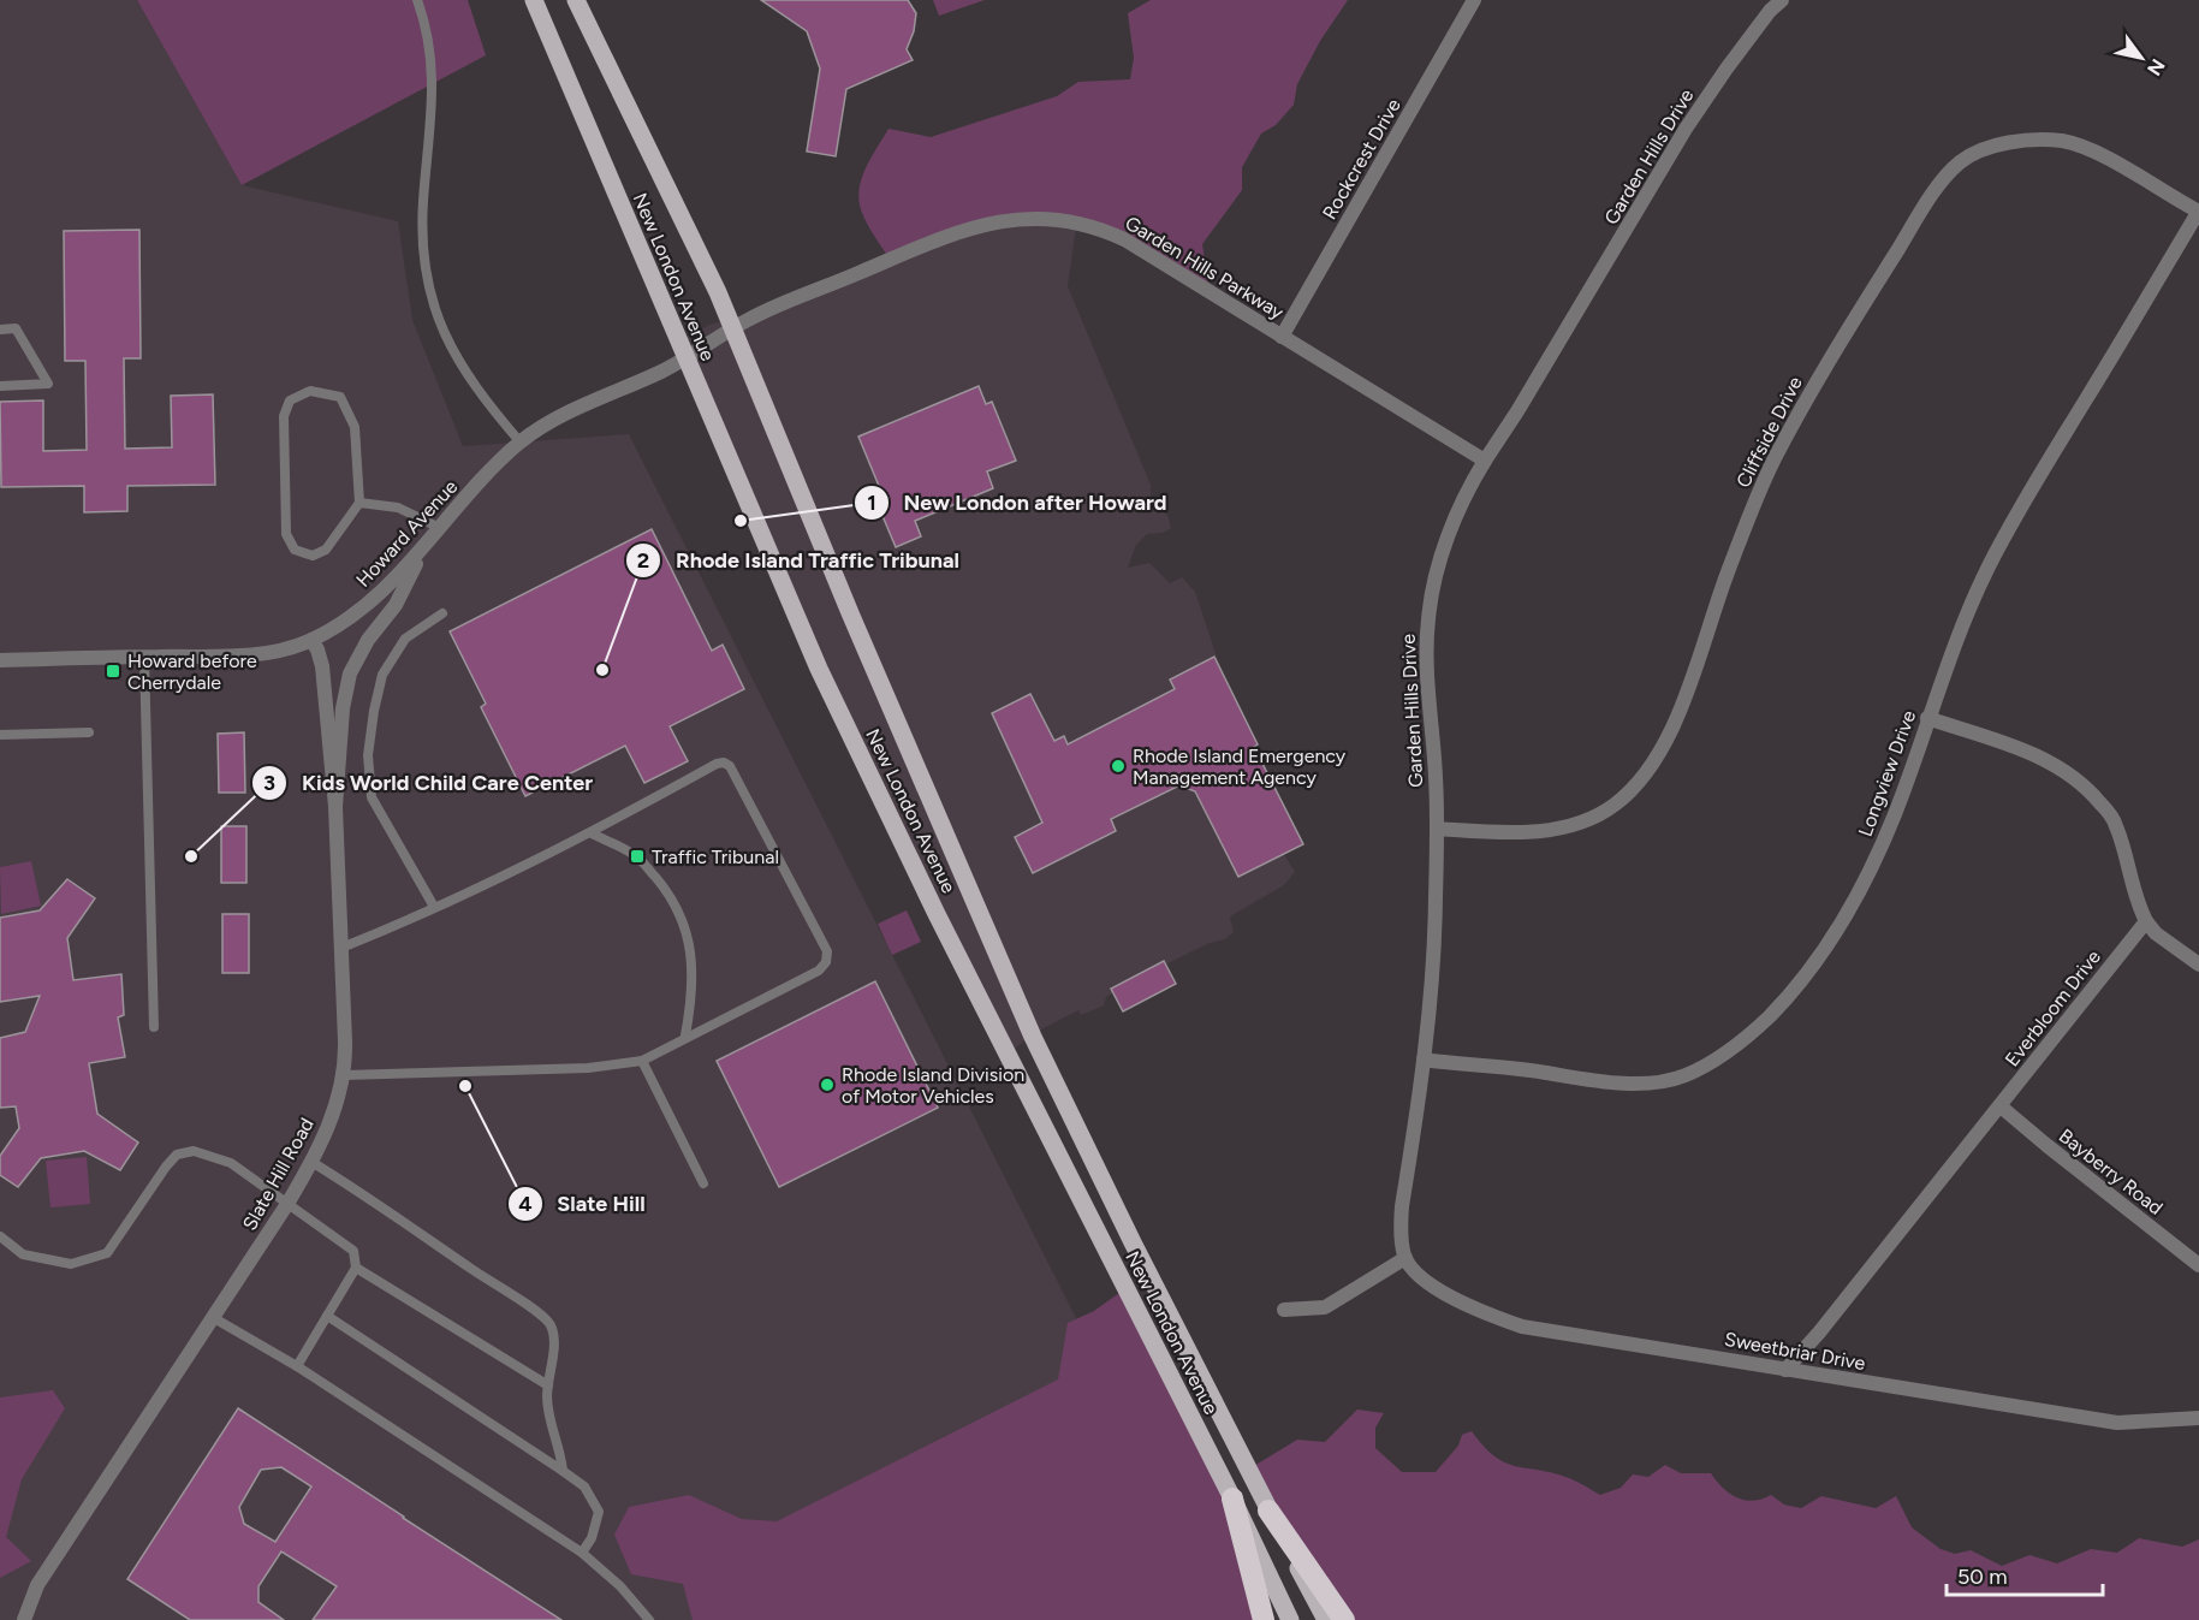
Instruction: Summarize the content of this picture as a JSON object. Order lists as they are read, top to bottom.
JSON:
{
  "streets": {
    "main road": ["New London Avenue"],
    "street": [
      "Garden Hills Drive",
      "Rockcrest Drive",
      "Garden Hills Parkway",
      "Cliffside Drive",
      "Howard Avenue",
      "Longview Drive",
      "Everbloom Drive",
      "Bayberry Road",
      "Slate Hill Road",
      "Sweetbriar Drive"
    ]
  },
  "crossings": [
    ["Garden Hills Drive", "Garden Hills Parkway"],
    ["Garden Hills Drive", "Cliffside Drive"],
    ["Garden Hills Drive", "Longview Drive"],
    ["Garden Hills Drive", "Sweetbriar Drive"],
    ["Rockcrest Drive", "Garden Hills Parkway"],
    ["Garden Hills Parkway", "New London Avenue"],
    ["Garden Hills Parkway", "Howard Avenue"],
    ["New London Avenue", "Howard Avenue"],
    ["Cliffside Drive", "Longview Drive"],
    ["Howard Avenue", "Slate Hill Road"],
    ["Everbloom Drive", "Bayberry Road"],
    ["Everbloom Drive", "Sweetbriar Drive"]
  ],
  "places": {
    "other": [
      "New London after Howard",
      "Rhode Island Traffic Tribunal",
      "Rhode Island Emergency Management Agency",
      "Kids World Child Care Center",
      "Rhode Island Division of Motor Vehicles",
      "Slate Hill"
    ],
    "transit": ["Howard before Cherrydale", "Traffic Tribunal"]
  },
  "scale_bar": "50 m",
  "north": "bottom right"
}
